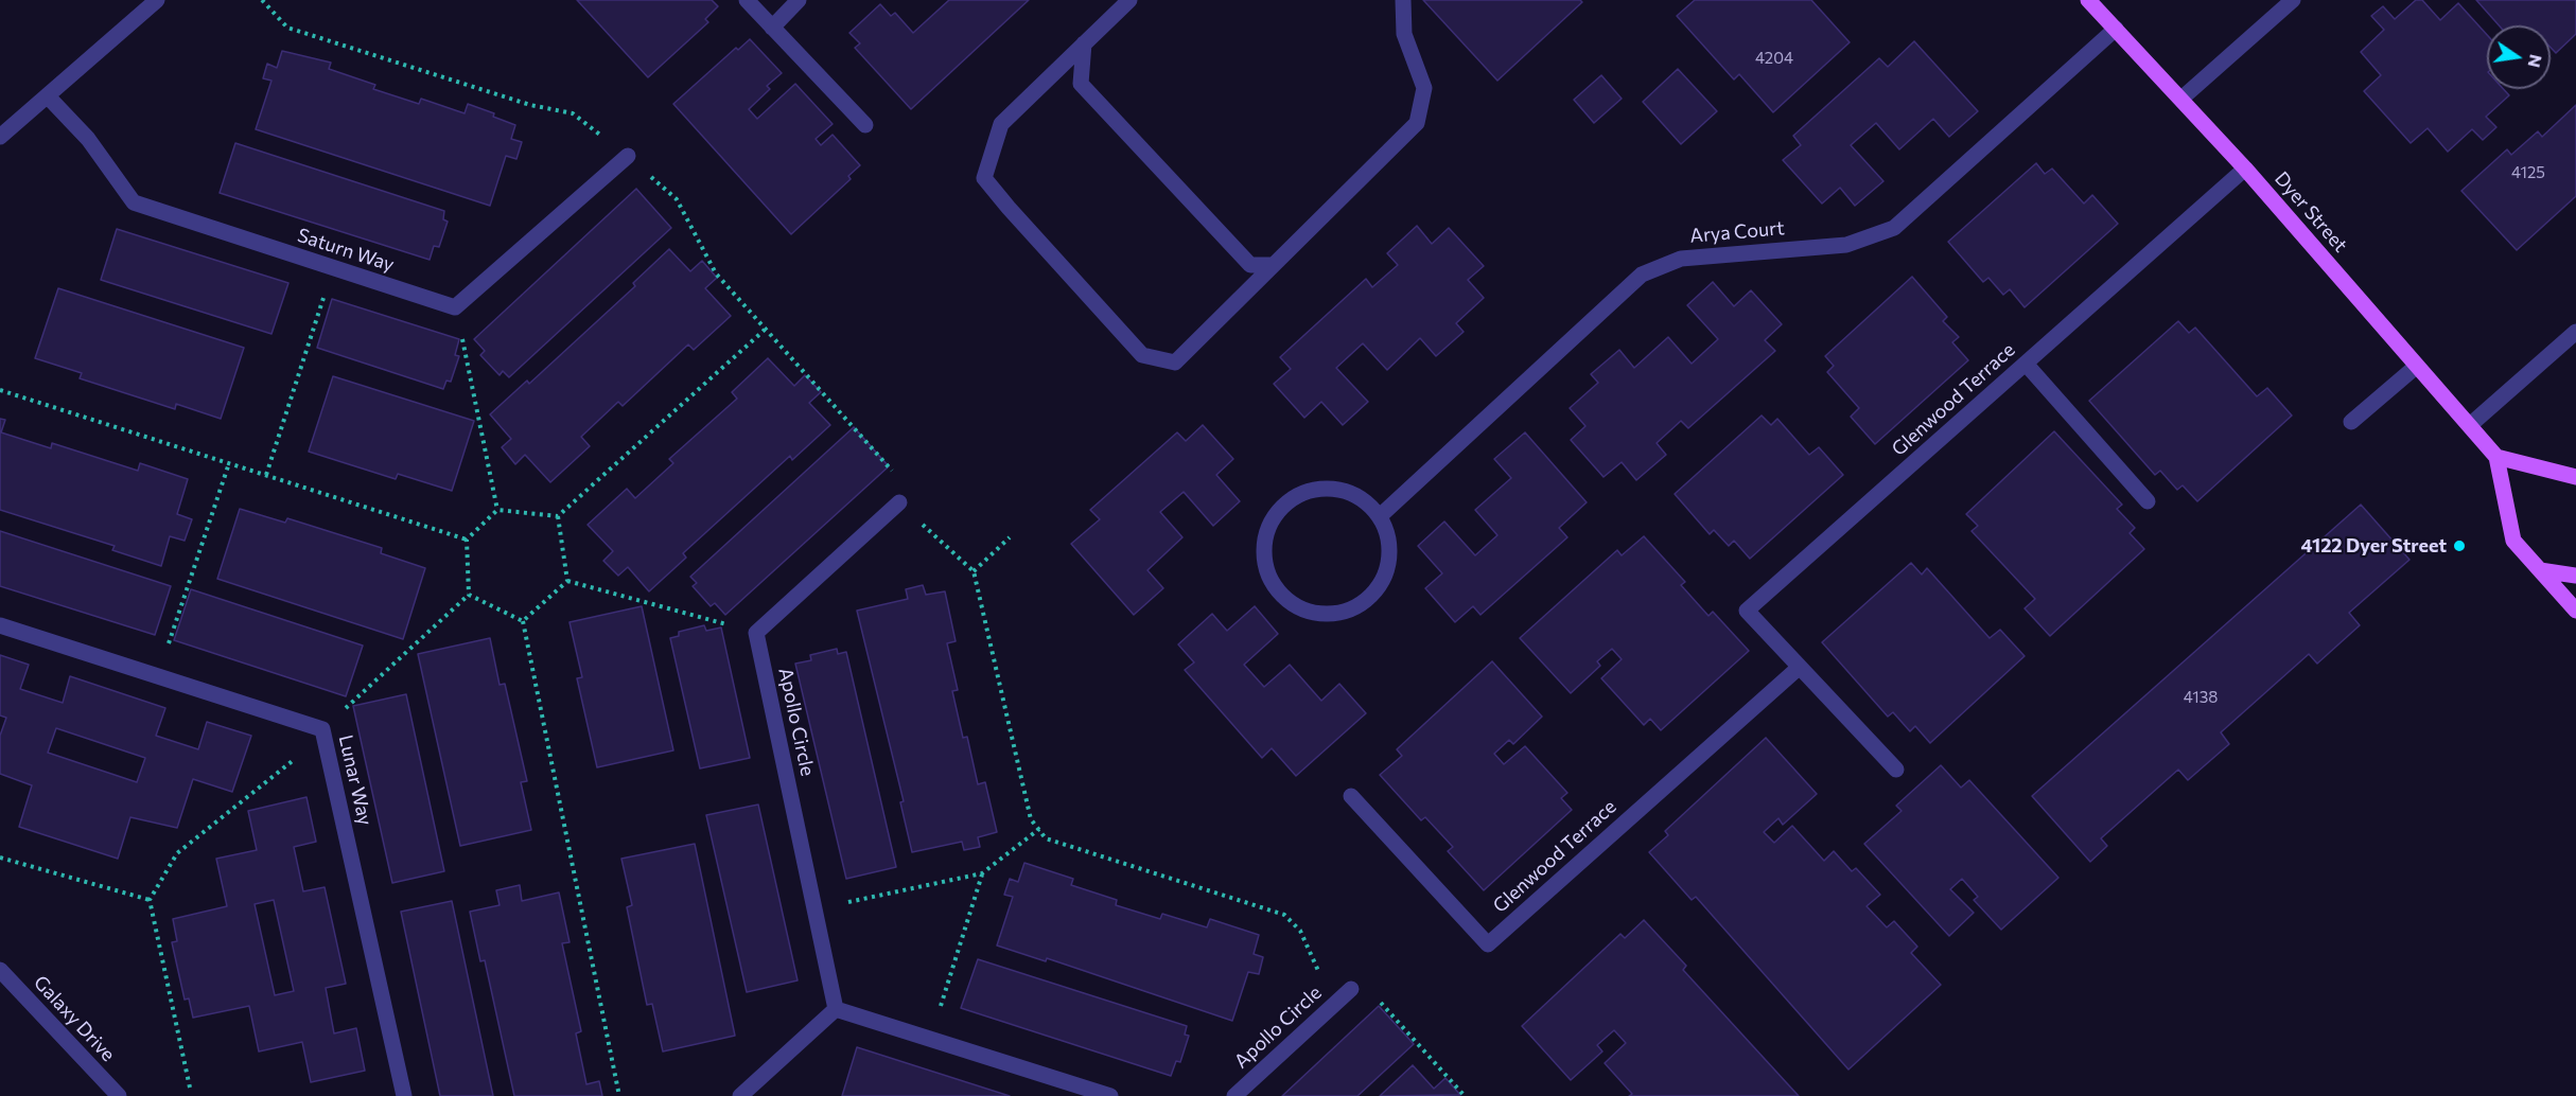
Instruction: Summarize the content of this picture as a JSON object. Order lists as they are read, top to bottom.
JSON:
{
  "streets": {
    "main road": ["Dyer Street"],
    "street": [
      "Arya Court",
      "Saturn Way",
      "Glenwood Terrace",
      "Apollo Circle",
      "Lunar Way",
      "Galaxy Drive"
    ]
  },
  "crossings": [
    ["Dyer Street", "Arya Court"],
    ["Dyer Street", "Glenwood Terrace"]
  ],
  "places": ["4122 Dyer Street"],
  "house_numbers": ["4204", "4125", "4138"],
  "north": "right"
}
